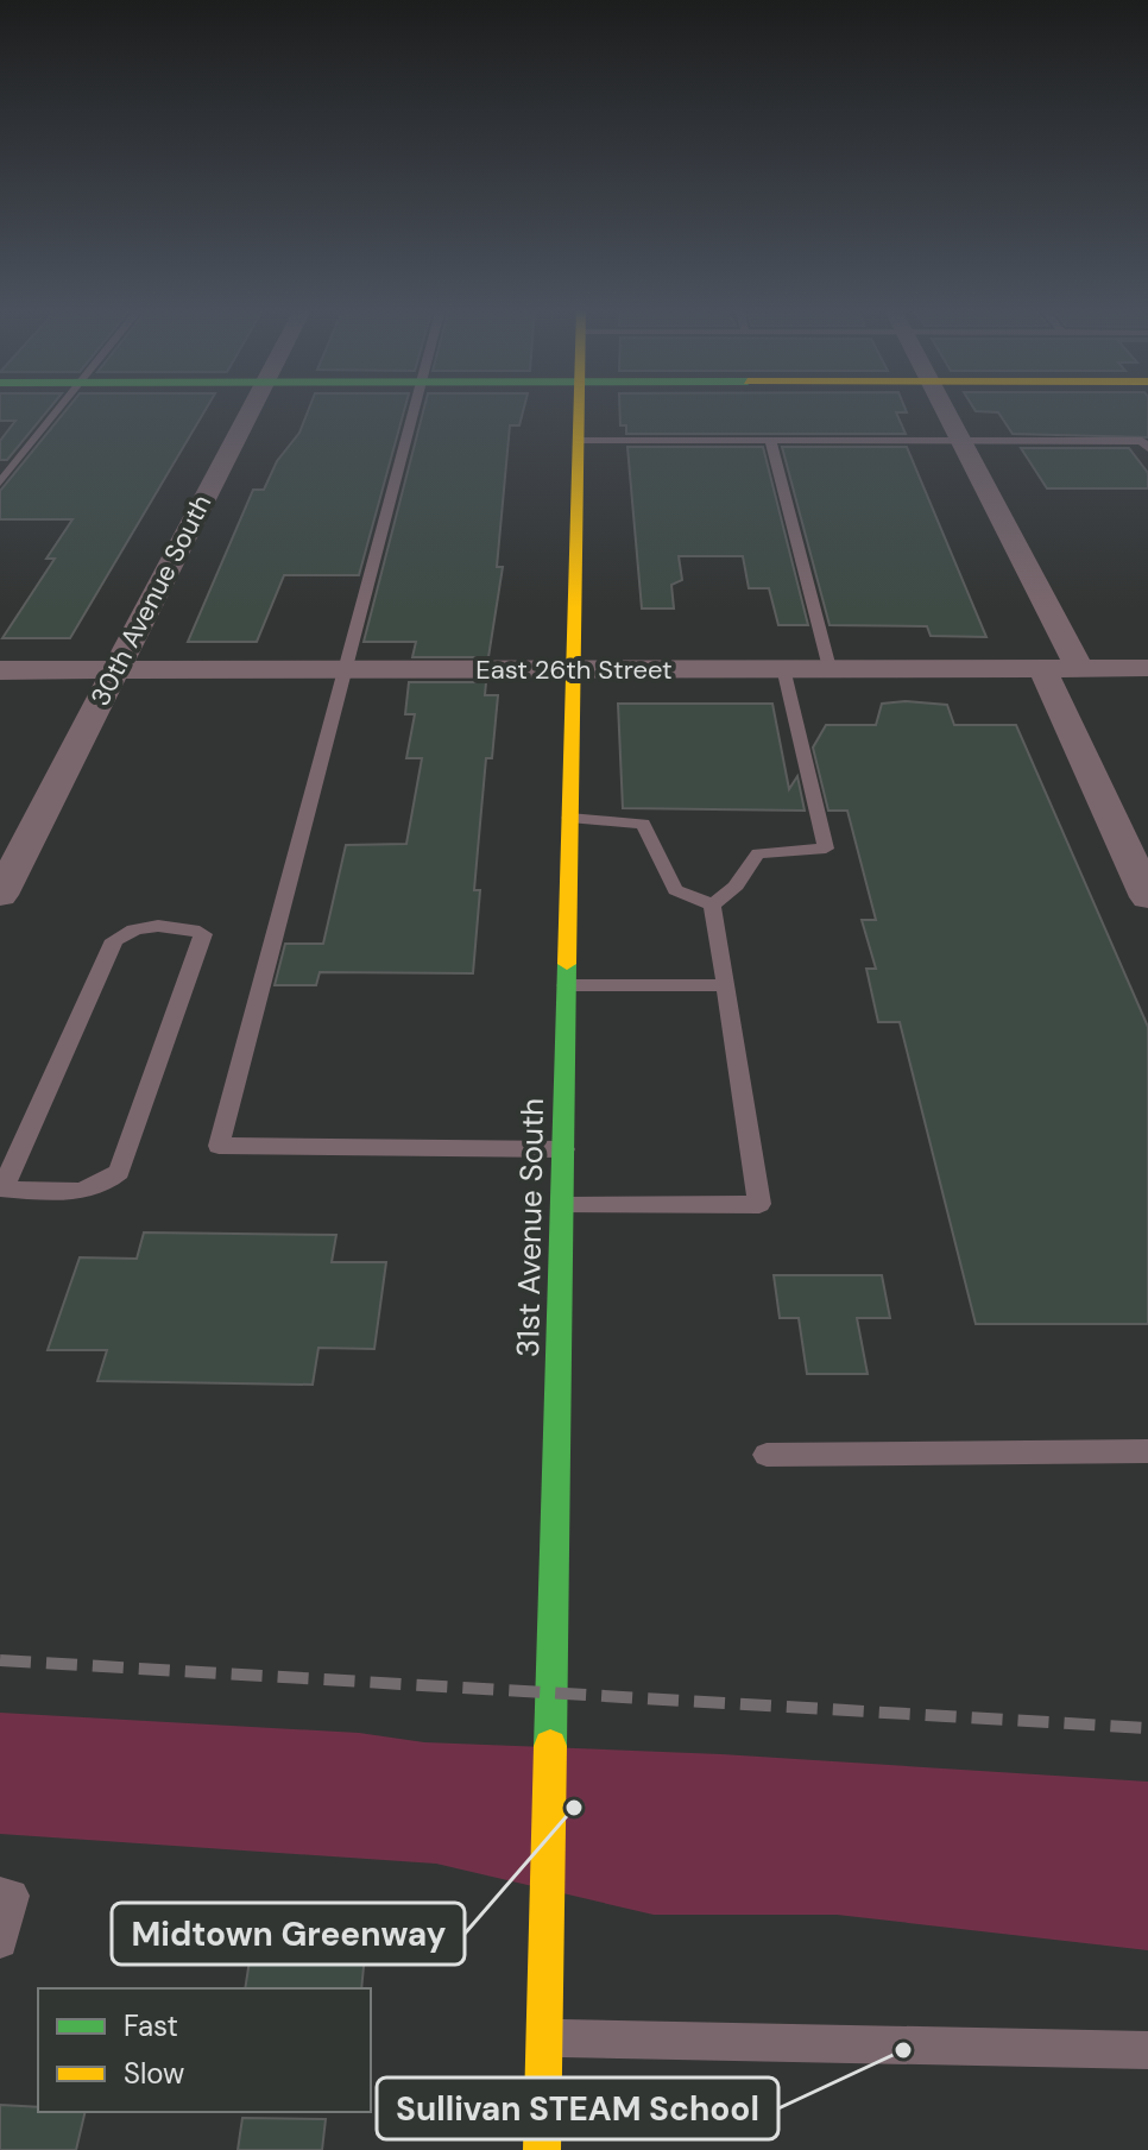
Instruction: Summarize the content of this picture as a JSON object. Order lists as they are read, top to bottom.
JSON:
{
  "streets": {
    "street": ["30th Avenue South", "East 26th Street", "31st Avenue South"]
  },
  "crossings": [
    ["30th Avenue South", "East 26th Street"],
    ["East 26th Street", "31st Avenue South"]
  ],
  "places": ["Midtown Greenway", "Sullivan STEAM School"],
  "legend": ["Fast", "Slow"]
}
